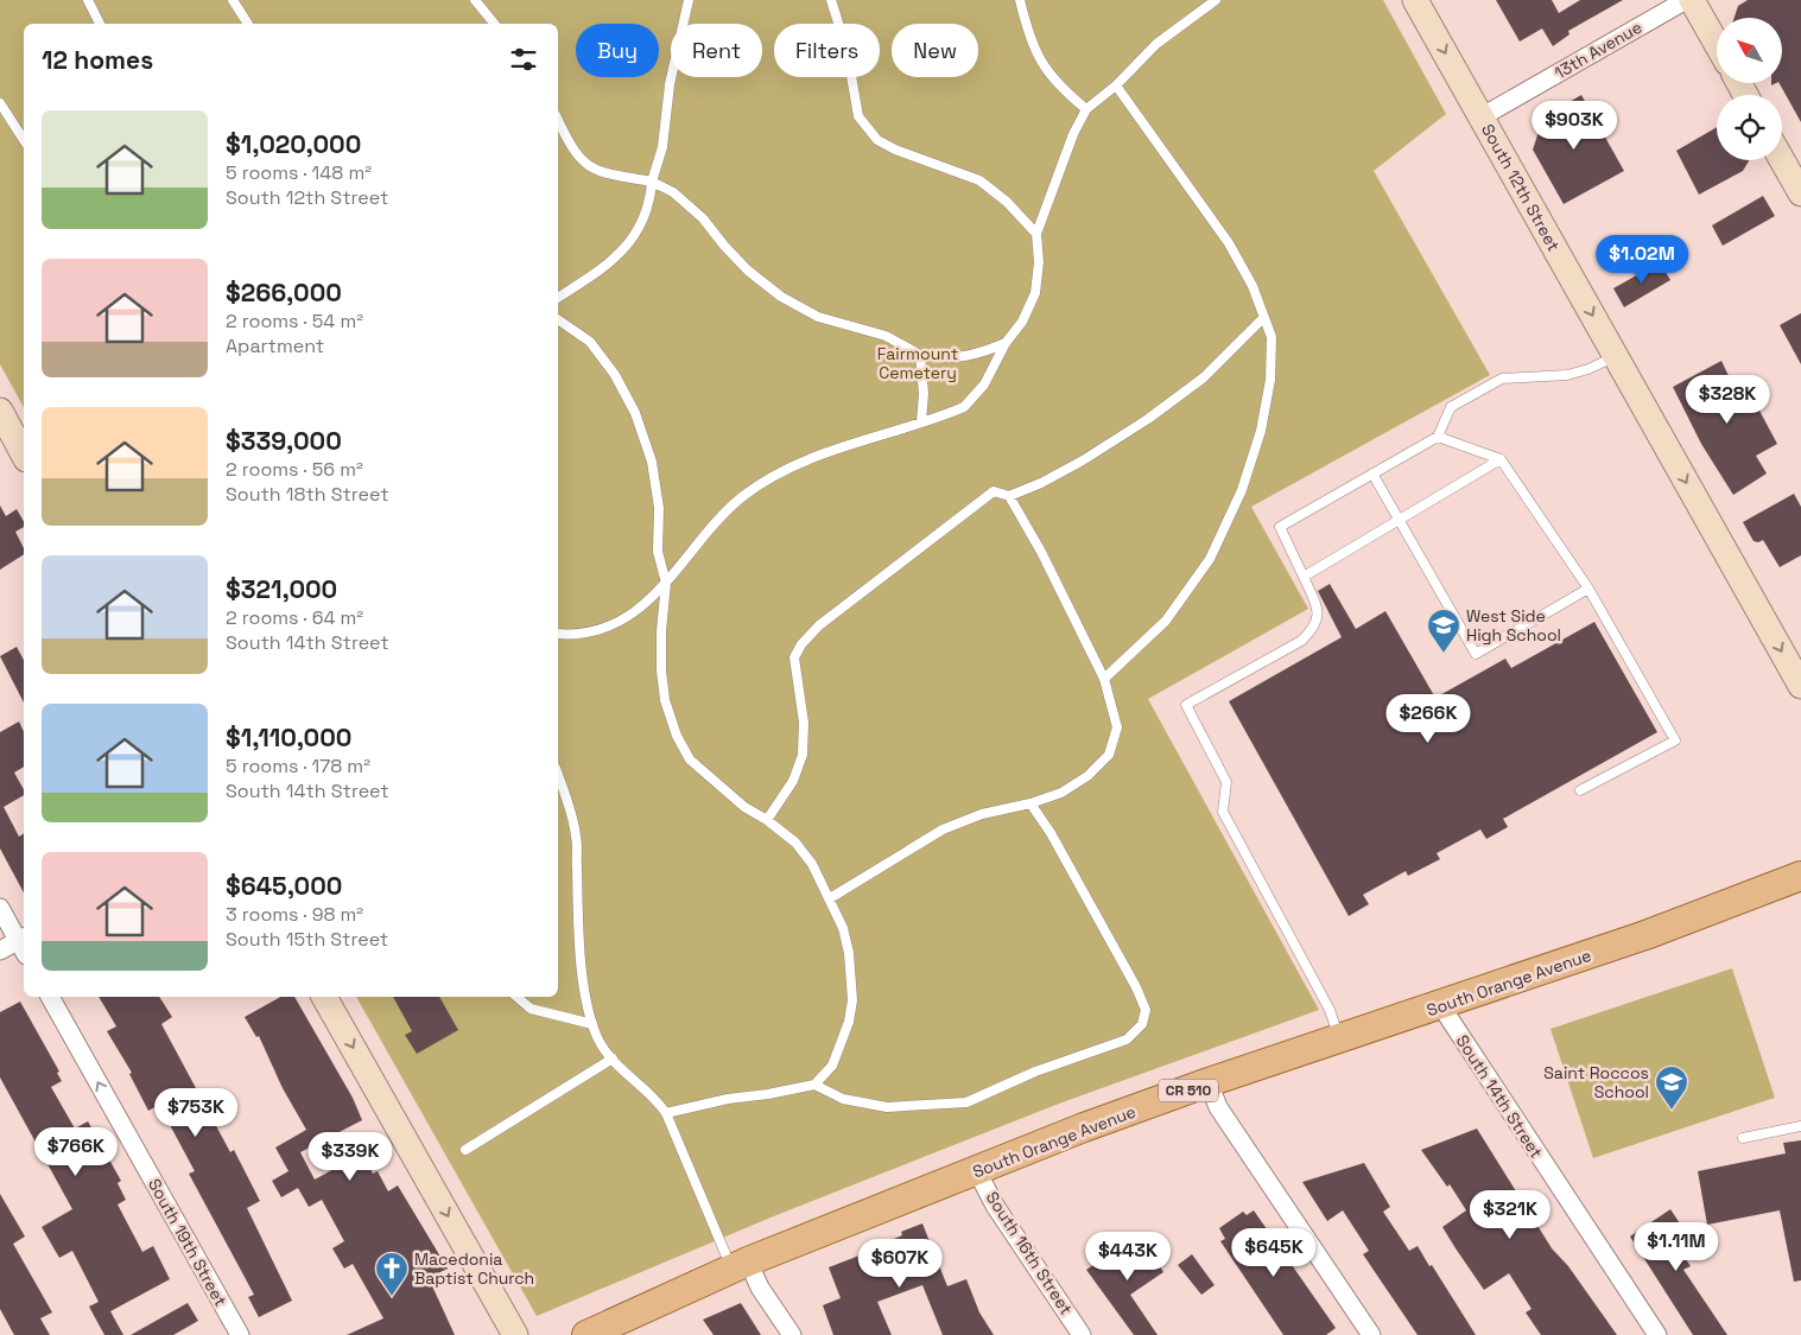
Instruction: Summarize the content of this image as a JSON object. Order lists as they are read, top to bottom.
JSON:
{
  "streets": {
    "main road": ["South Orange Avenue", "CR 510"],
    "street": [
      "13th Avenue",
      "South 12th Street",
      "South 14th Street",
      "South 19th Street",
      "South 16th Street"
    ]
  },
  "crossings": [
    ["13th Avenue", "South 12th Street"],
    ["South Orange Avenue", "South 14th Street"],
    ["South Orange Avenue", "South 16th Street"]
  ],
  "one_way": ["South 12th Street", "South 19th Street"],
  "parks": ["Fairmount Cemetery"],
  "places": {
    "school or university": ["West Side High School", "Saint Roccos School"],
    "church": ["Macedonia Baptist Church"]
  },
  "north": "top left",
  "page": {
    "chip": [
      "Buy",
      "Rent",
      "Filters",
      "New"
    ],
    "heading": "12 homes",
    "list": [
      {
        "name": "$1,020,000",
        "note": "5 rooms · 148 m² · South 12th Street"
      },
      {
        "name": "$266,000",
        "note": "2 rooms · 54 m² · Apartment"
      },
      {
        "name": "$339,000",
        "note": "2 rooms · 56 m² · South 18th Street"
      },
      {
        "name": "$321,000",
        "note": "2 rooms · 64 m² · South 14th Street"
      },
      {
        "name": "$1,110,000",
        "note": "5 rooms · 178 m² · South 14th Street"
      },
      {
        "name": "$645,000",
        "note": "3 rooms · 98 m² · South 15th Street"
      }
    ],
    "price": [
      "$903K",
      "$1.02M",
      "$328K",
      "$266K",
      "$753K",
      "$766K",
      "$339K",
      "$321K",
      "$1.11M",
      "$645K",
      "$443K",
      "$607K"
    ]
  }
}
